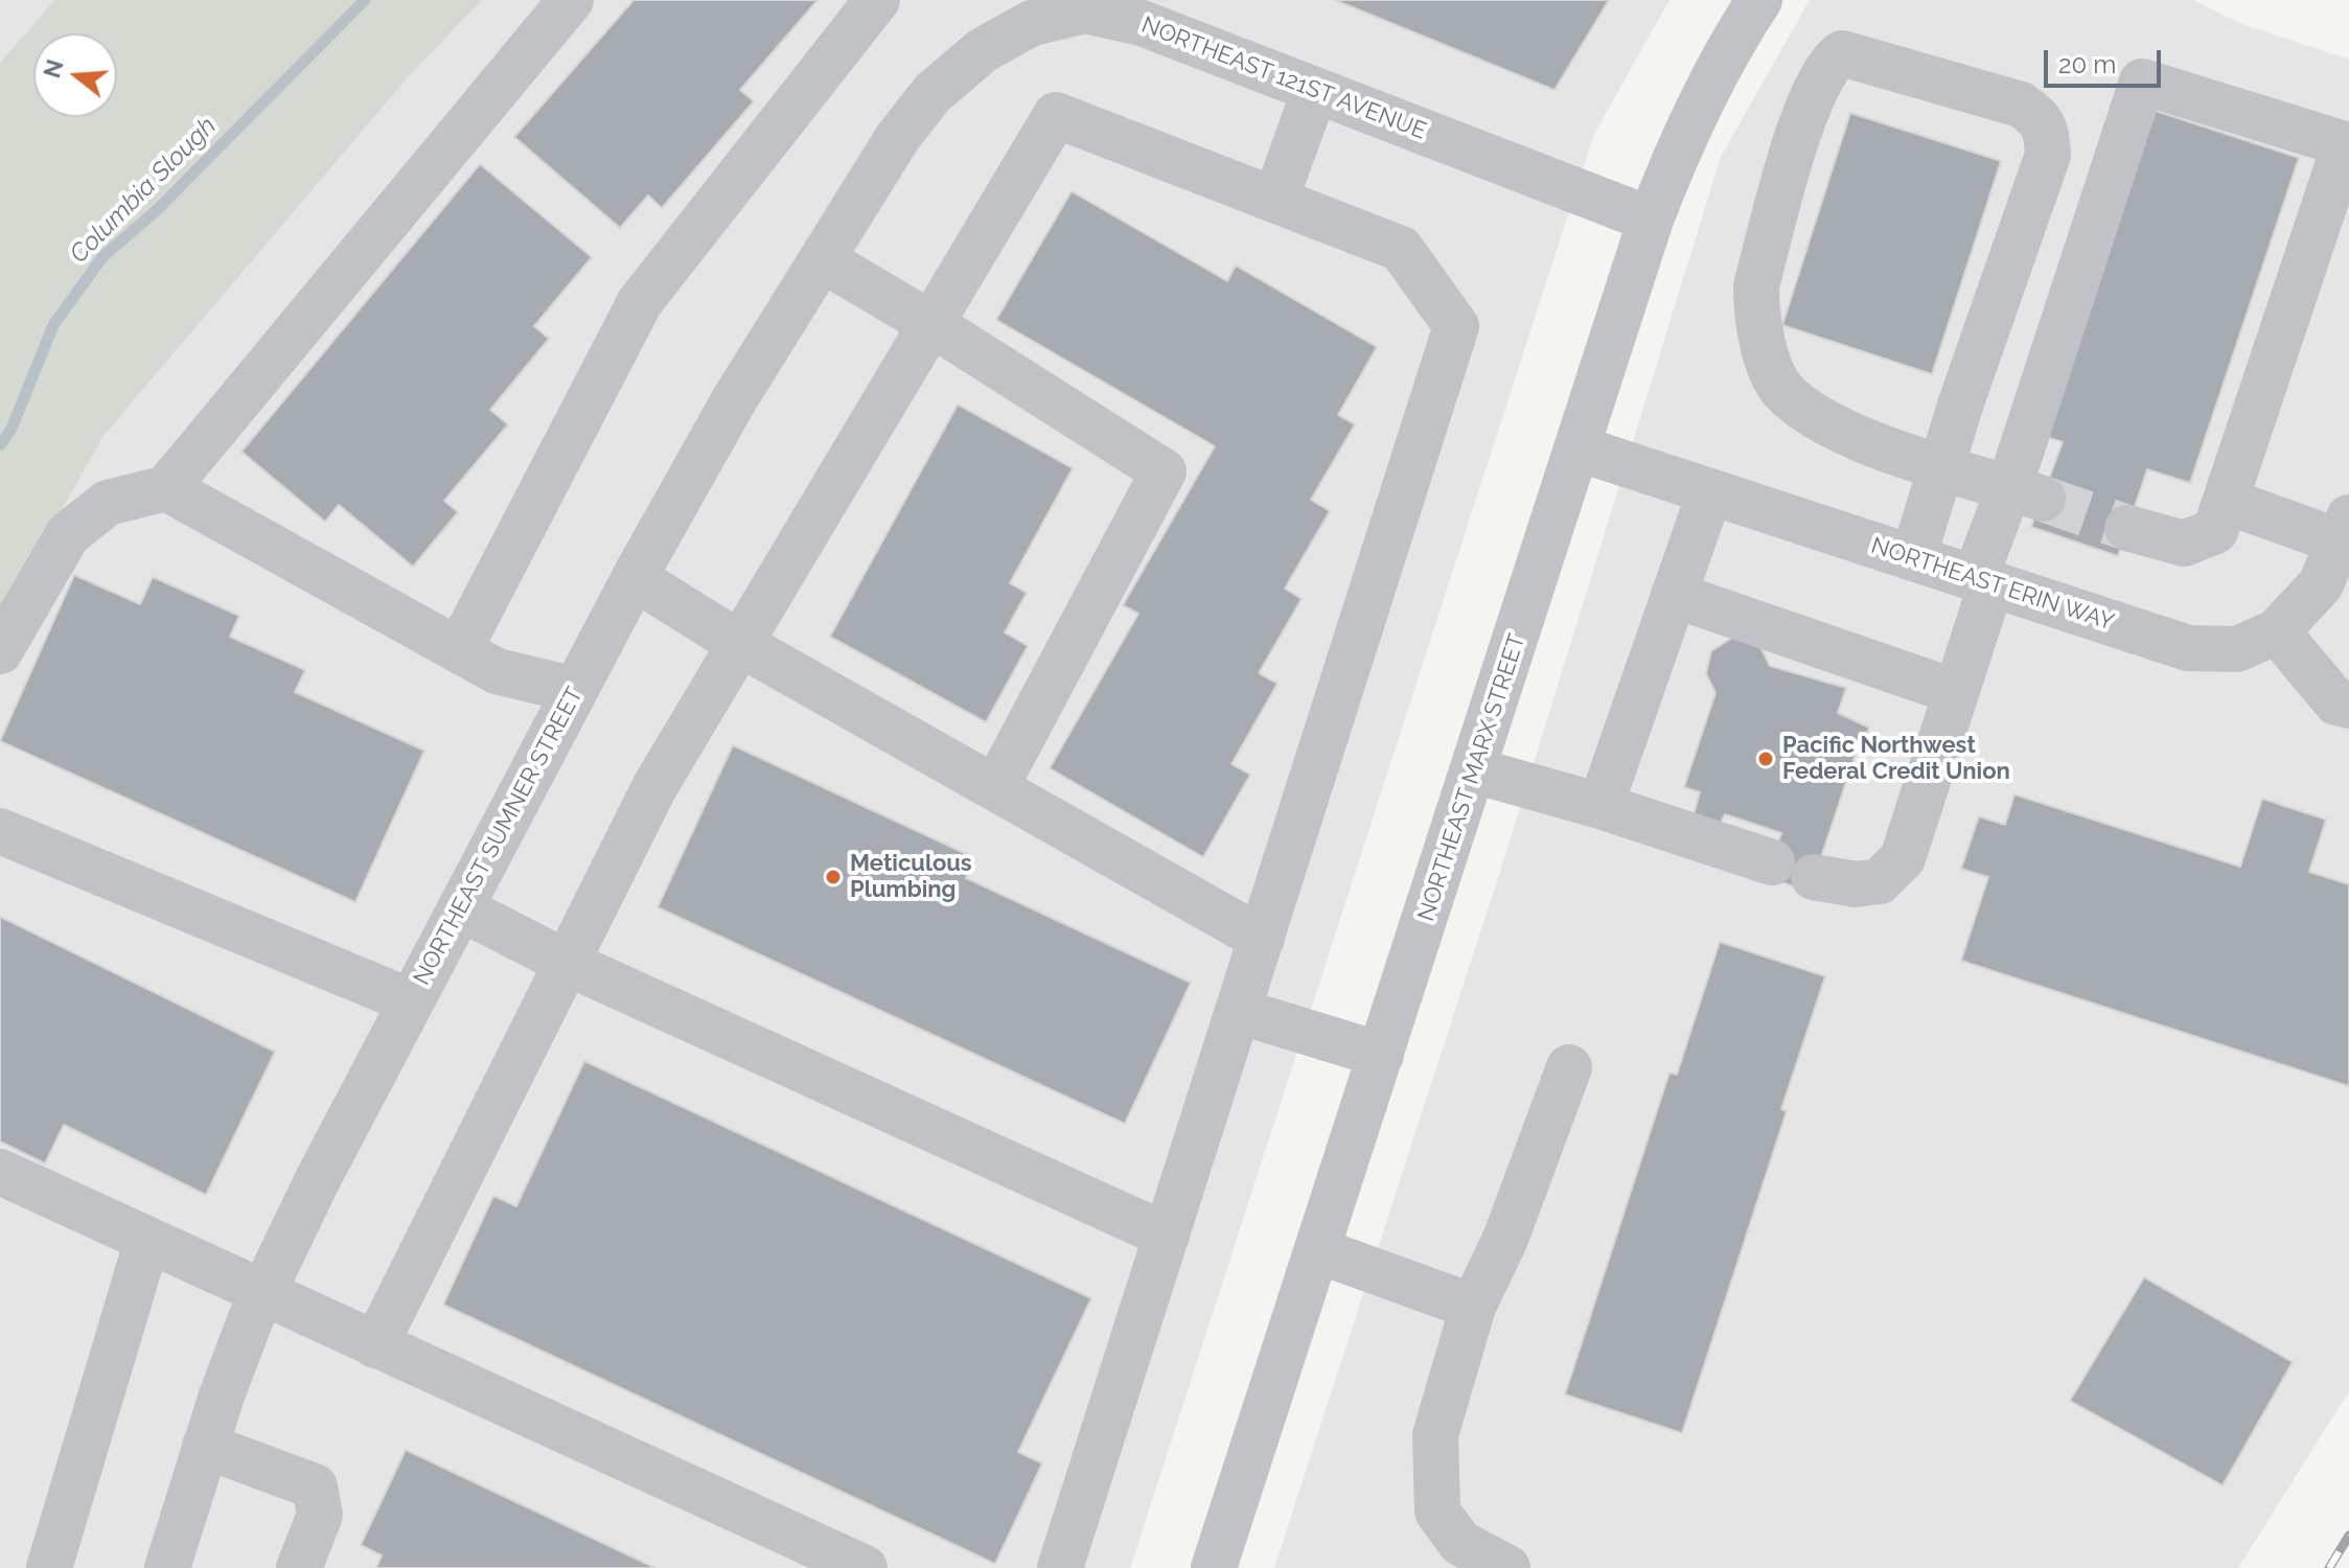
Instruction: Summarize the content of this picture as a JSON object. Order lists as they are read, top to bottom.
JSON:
{
  "streets": {
    "street": [
      "NORTHEAST 121ST AVENUE",
      "NORTHEAST ERIN WAY",
      "NORTHEAST MARX STREET",
      "NORTHEAST SUMNER STREET"
    ]
  },
  "crossings": [
    ["NORTHEAST 121ST AVENUE", "NORTHEAST MARX STREET"],
    ["NORTHEAST 121ST AVENUE", "NORTHEAST SUMNER STREET"],
    ["NORTHEAST ERIN WAY", "NORTHEAST MARX STREET"]
  ],
  "water": ["Columbia Slough"],
  "places": ["Pacific Northwest Federal Credit Union", "Meticulous Plumbing"],
  "scale_bar": "20 m",
  "north": "left"
}
